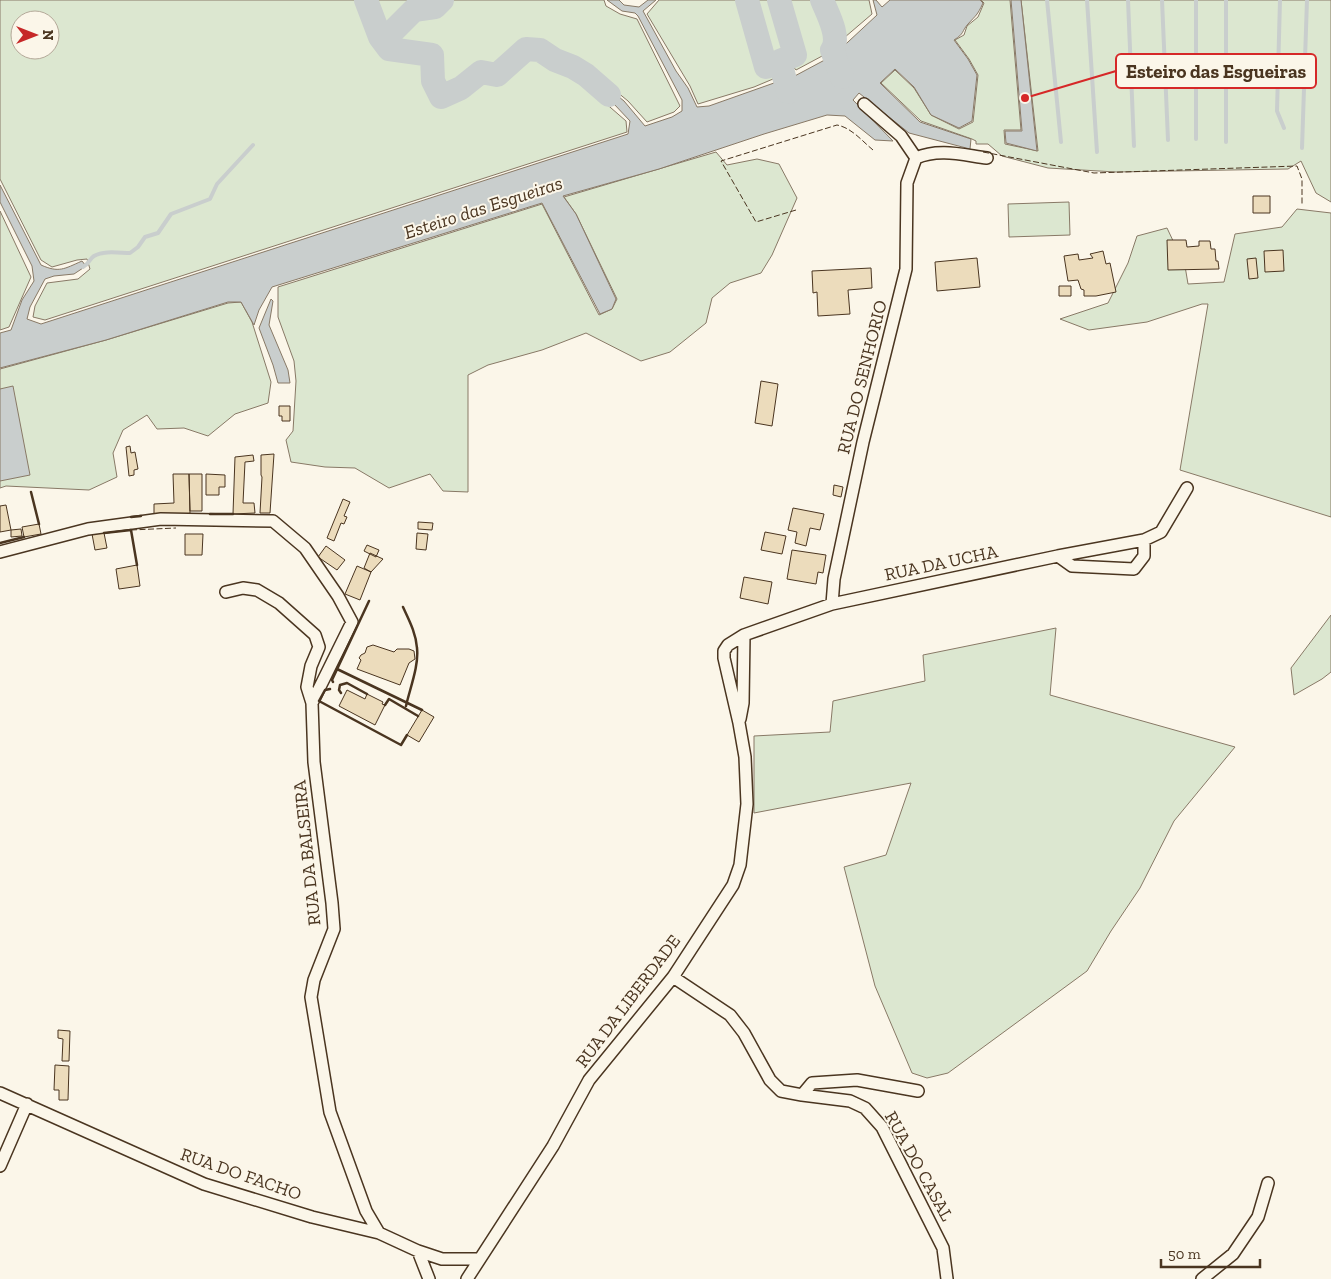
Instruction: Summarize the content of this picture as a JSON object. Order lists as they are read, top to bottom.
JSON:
{
  "streets": {
    "street": [
      "RUA DO SENHORIO",
      "RUA DA UCHA",
      "RUA DA BALSEIRA",
      "RUA DA LIBERDADE",
      "RUA DO CASAL",
      "RUA DO FACHO"
    ]
  },
  "crossings": [
    ["RUA DO SENHORIO", "RUA DA UCHA"],
    ["RUA DO SENHORIO", "RUA DA LIBERDADE"],
    ["RUA DA UCHA", "RUA DA LIBERDADE"],
    ["RUA DA BALSEIRA", "RUA DO FACHO"],
    ["RUA DA LIBERDADE", "RUA DO CASAL"],
    ["RUA DA LIBERDADE", "RUA DO FACHO"]
  ],
  "water": ["Esteiro das Esgueiras"],
  "places": ["Esteiro das Esgueiras"],
  "scale_bar": "50 m",
  "north": "right"
}
